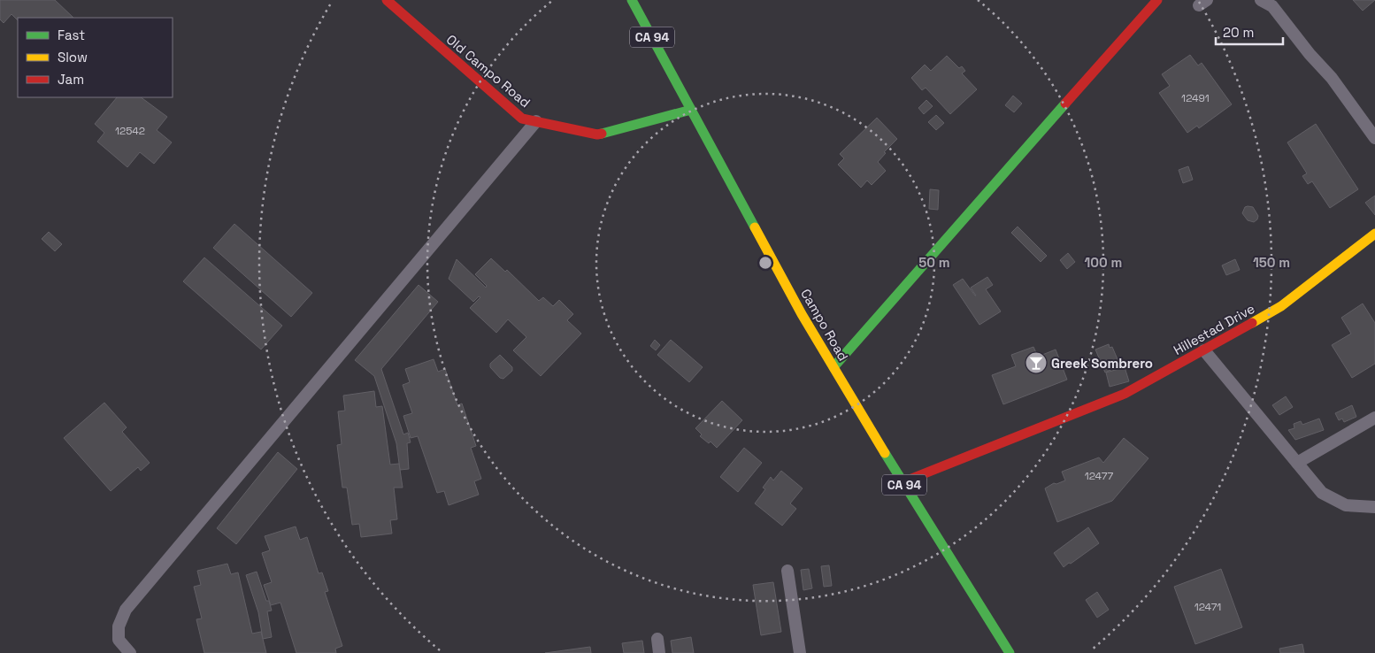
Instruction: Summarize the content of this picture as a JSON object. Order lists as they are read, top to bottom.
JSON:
{
  "streets": {
    "main road": [
      "CA 94",
      "Old Campo Road",
      "Campo Road",
      "Hillestad Drive"
    ]
  },
  "crossings": [
    ["Old Campo Road", "Campo Road"],
    ["Campo Road", "Hillestad Drive"]
  ],
  "places": {
    "bar": ["Greek Sombrero"]
  },
  "house_numbers": [
    "12491",
    "12542",
    "12477",
    "12471"
  ],
  "legend": ["Fast", "Slow", "Jam"],
  "scale_bar": "20 m",
  "rings": ["50 m", "100 m", "150 m"]
}
